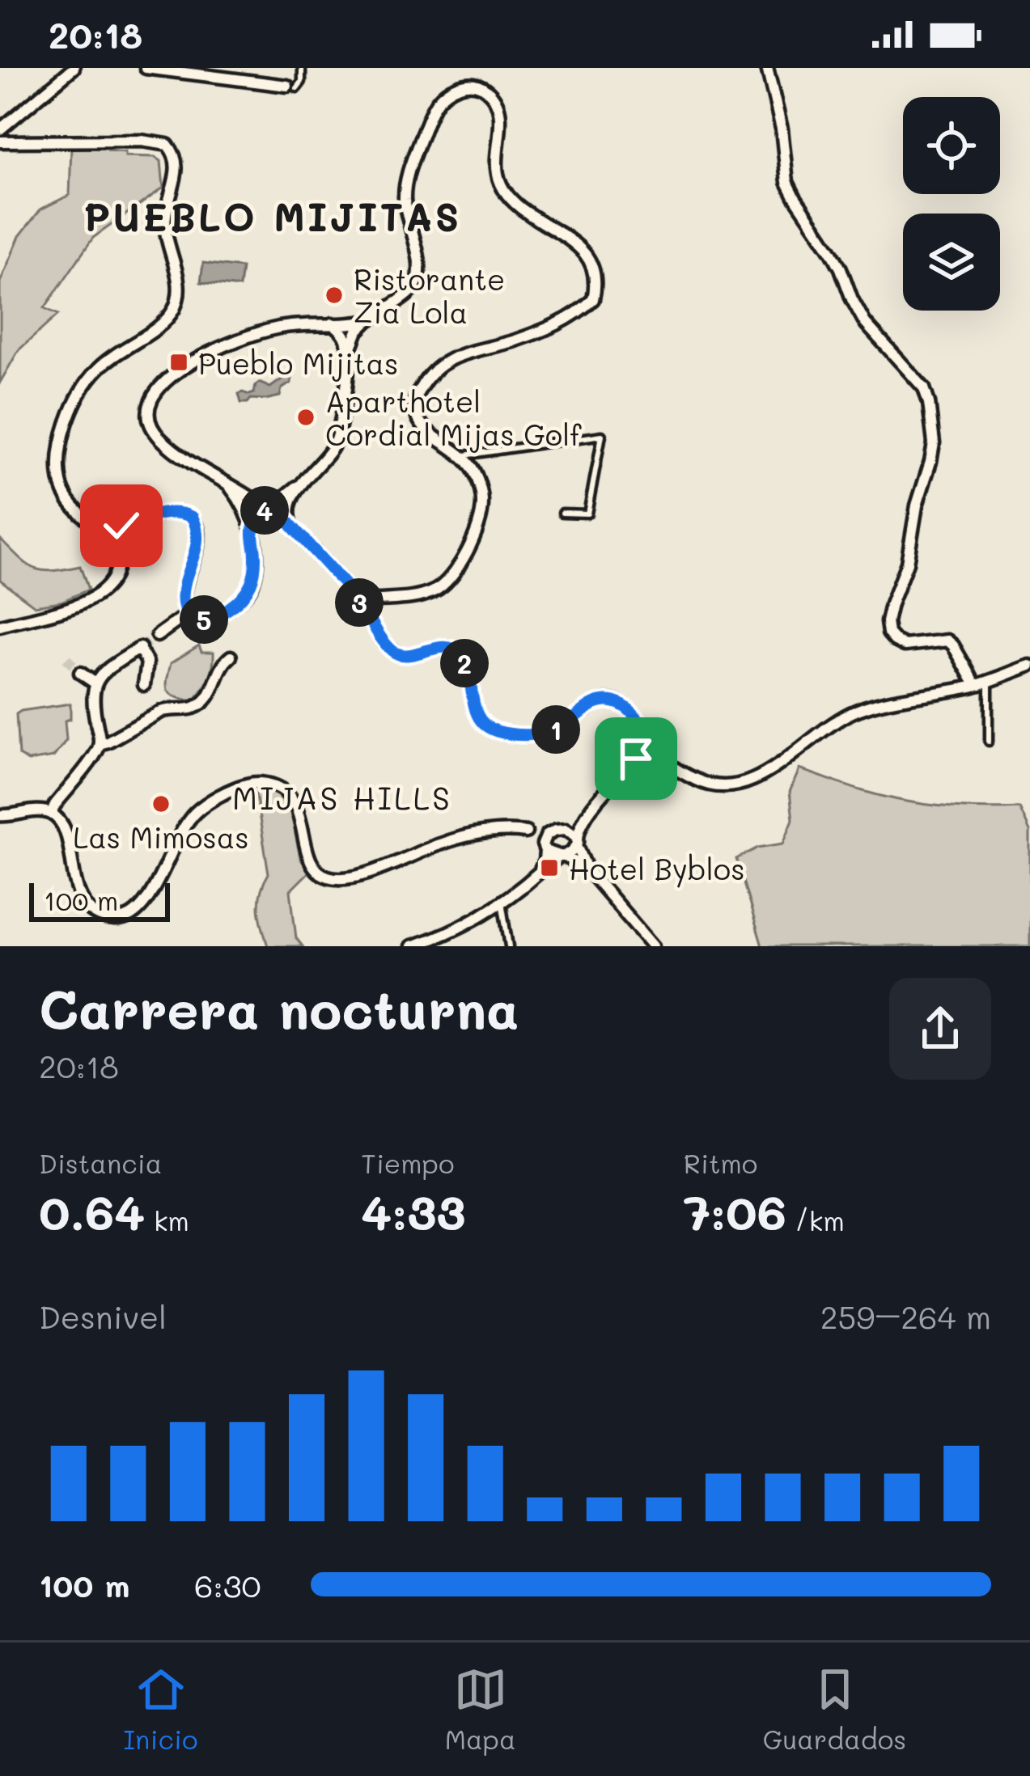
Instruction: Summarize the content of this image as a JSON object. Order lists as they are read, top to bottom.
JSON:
{
  "districts": ["PUEBLO MIJITAS", "MIJAS HILLS"],
  "places": {
    "other": ["Ristorante Zia Lola", "Aparthotel Cordial Mijas Golf", "Las Mimosas"],
    "transit": ["Pueblo Mijitas", "Hotel Byblos"]
  },
  "scale_bar": "100 m",
  "page": {
    "status": "20:18",
    "pins": [
      "4",
      "3",
      "5",
      "2",
      "1"
    ],
    "scale": "100 m",
    "heading": ["Carrera nocturna", "20:18"],
    "stats": [
      ["Distancia", "0.64 km"],
      ["Tiempo", "4:33"],
      ["Ritmo", "7:06 /km"]
    ],
    "chart": ["Desnivel", "259–264 m"],
    "list": [
      {
        "name": "100 m",
        "note": "6:30"
      }
    ],
    "tabs": ["Inicio", "Mapa", "Guardados"]
  }
}
